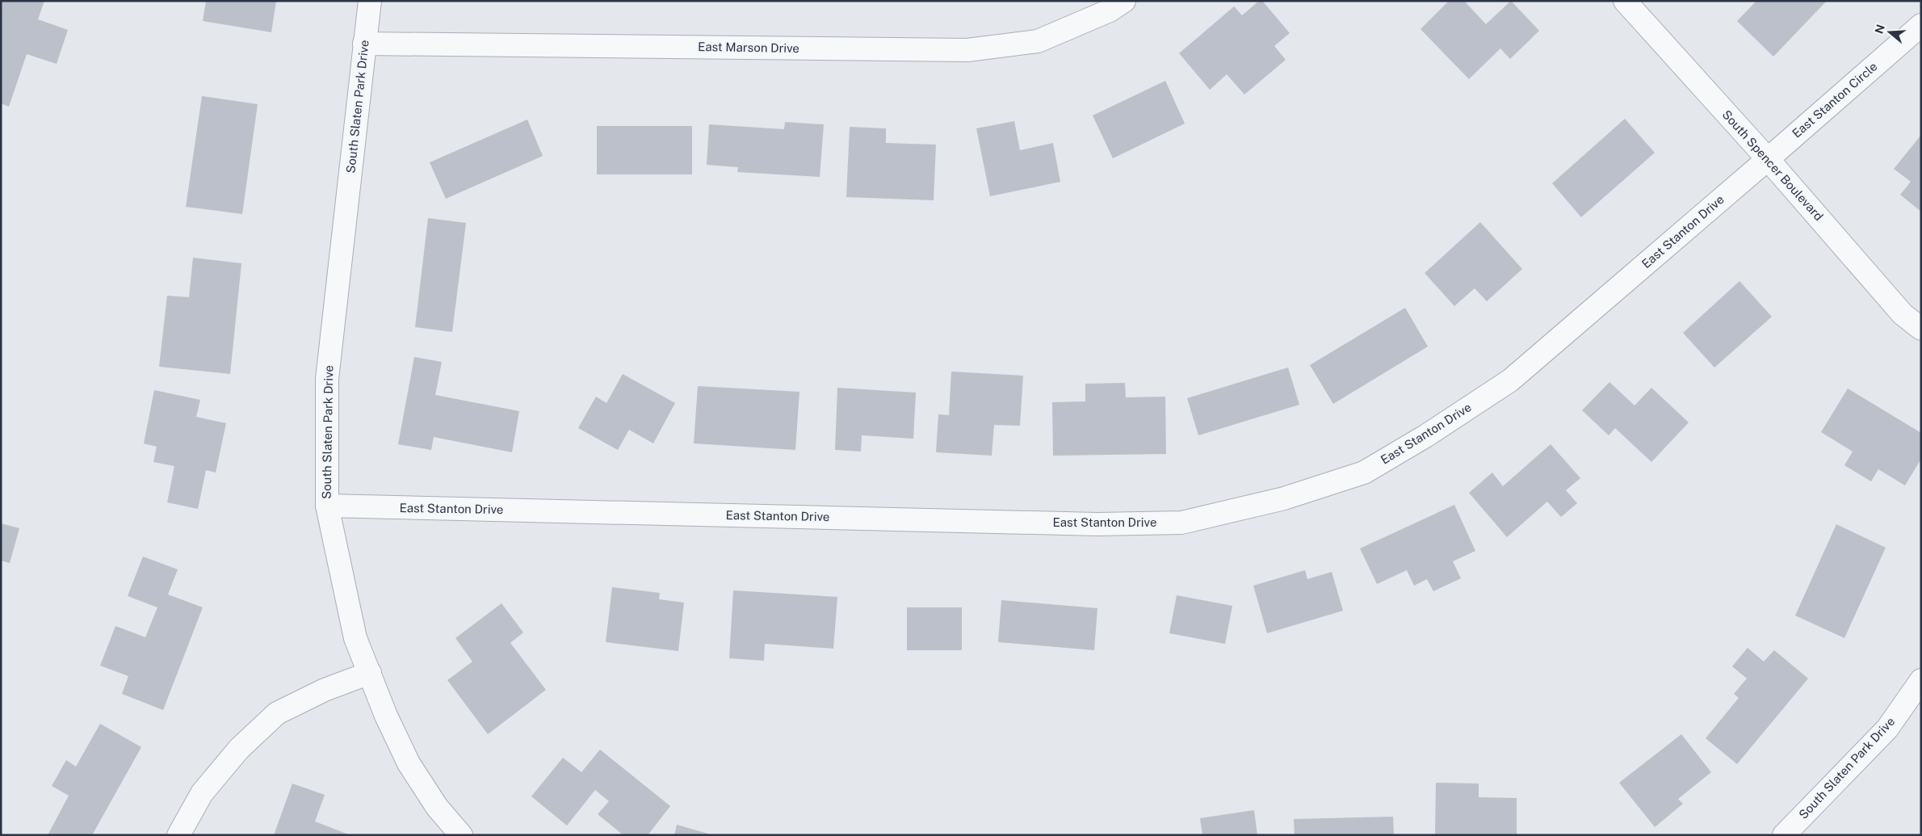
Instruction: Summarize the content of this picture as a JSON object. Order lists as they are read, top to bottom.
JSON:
{
  "streets": {
    "street": [
      "East Marson Drive",
      "East Stanton Circle",
      "South Slaten Park Drive",
      "South Spencer Boulevard",
      "East Stanton Drive"
    ]
  },
  "crossings": [
    ["East Marson Drive", "South Slaten Park Drive"],
    ["East Stanton Circle", "South Spencer Boulevard"],
    ["East Stanton Circle", "East Stanton Drive"],
    ["South Slaten Park Drive", "East Stanton Drive"],
    ["South Spencer Boulevard", "East Stanton Drive"]
  ],
  "north": "left"
}
